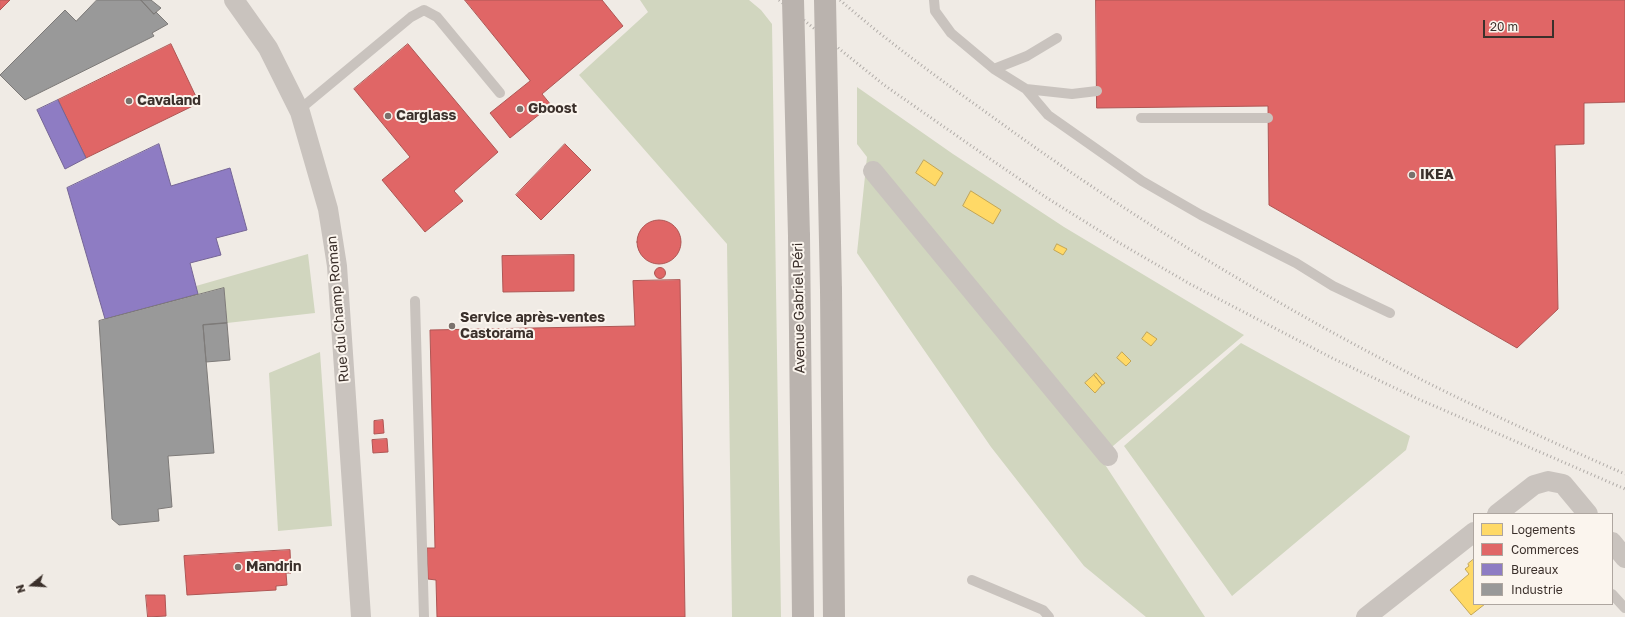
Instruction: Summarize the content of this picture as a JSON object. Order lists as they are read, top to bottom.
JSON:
{
  "streets": {
    "main road": ["Avenue Gabriel Péri"],
    "street": ["Rue du Champ Roman"]
  },
  "places": [
    "Cavaland",
    "Gboost",
    "Carglass",
    "IKEA",
    "Service après-ventes Castorama",
    "Mandrin"
  ],
  "legend": [
    "Logements",
    "Commerces",
    "Bureaux",
    "Industrie"
  ],
  "scale_bar": "20 m",
  "north": "left"
}
